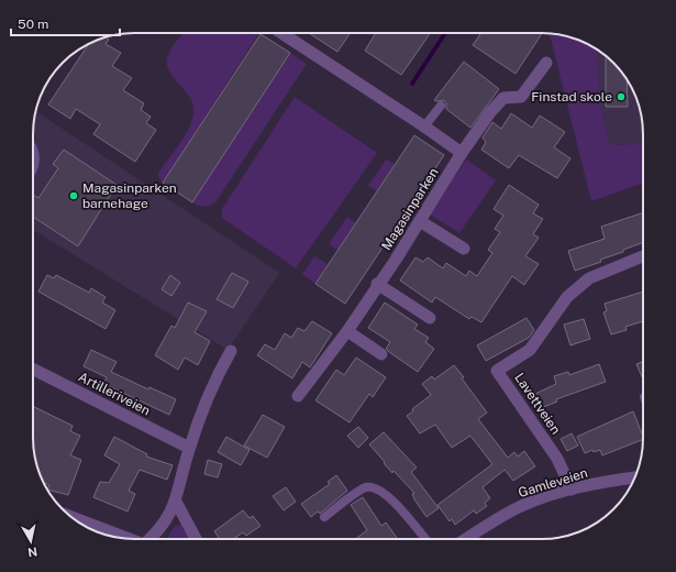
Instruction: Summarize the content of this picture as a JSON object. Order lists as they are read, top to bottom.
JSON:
{
  "streets": {
    "street": [
      "Magasinparken",
      "Artilleriveien",
      "Lavettveien",
      "Gamleveien"
    ]
  },
  "crossings": [
    ["Lavettveien", "Gamleveien"]
  ],
  "places": ["Finstad skole", "Magasinparken barnehage"],
  "scale_bar": "50 m",
  "north": "bottom"
}
